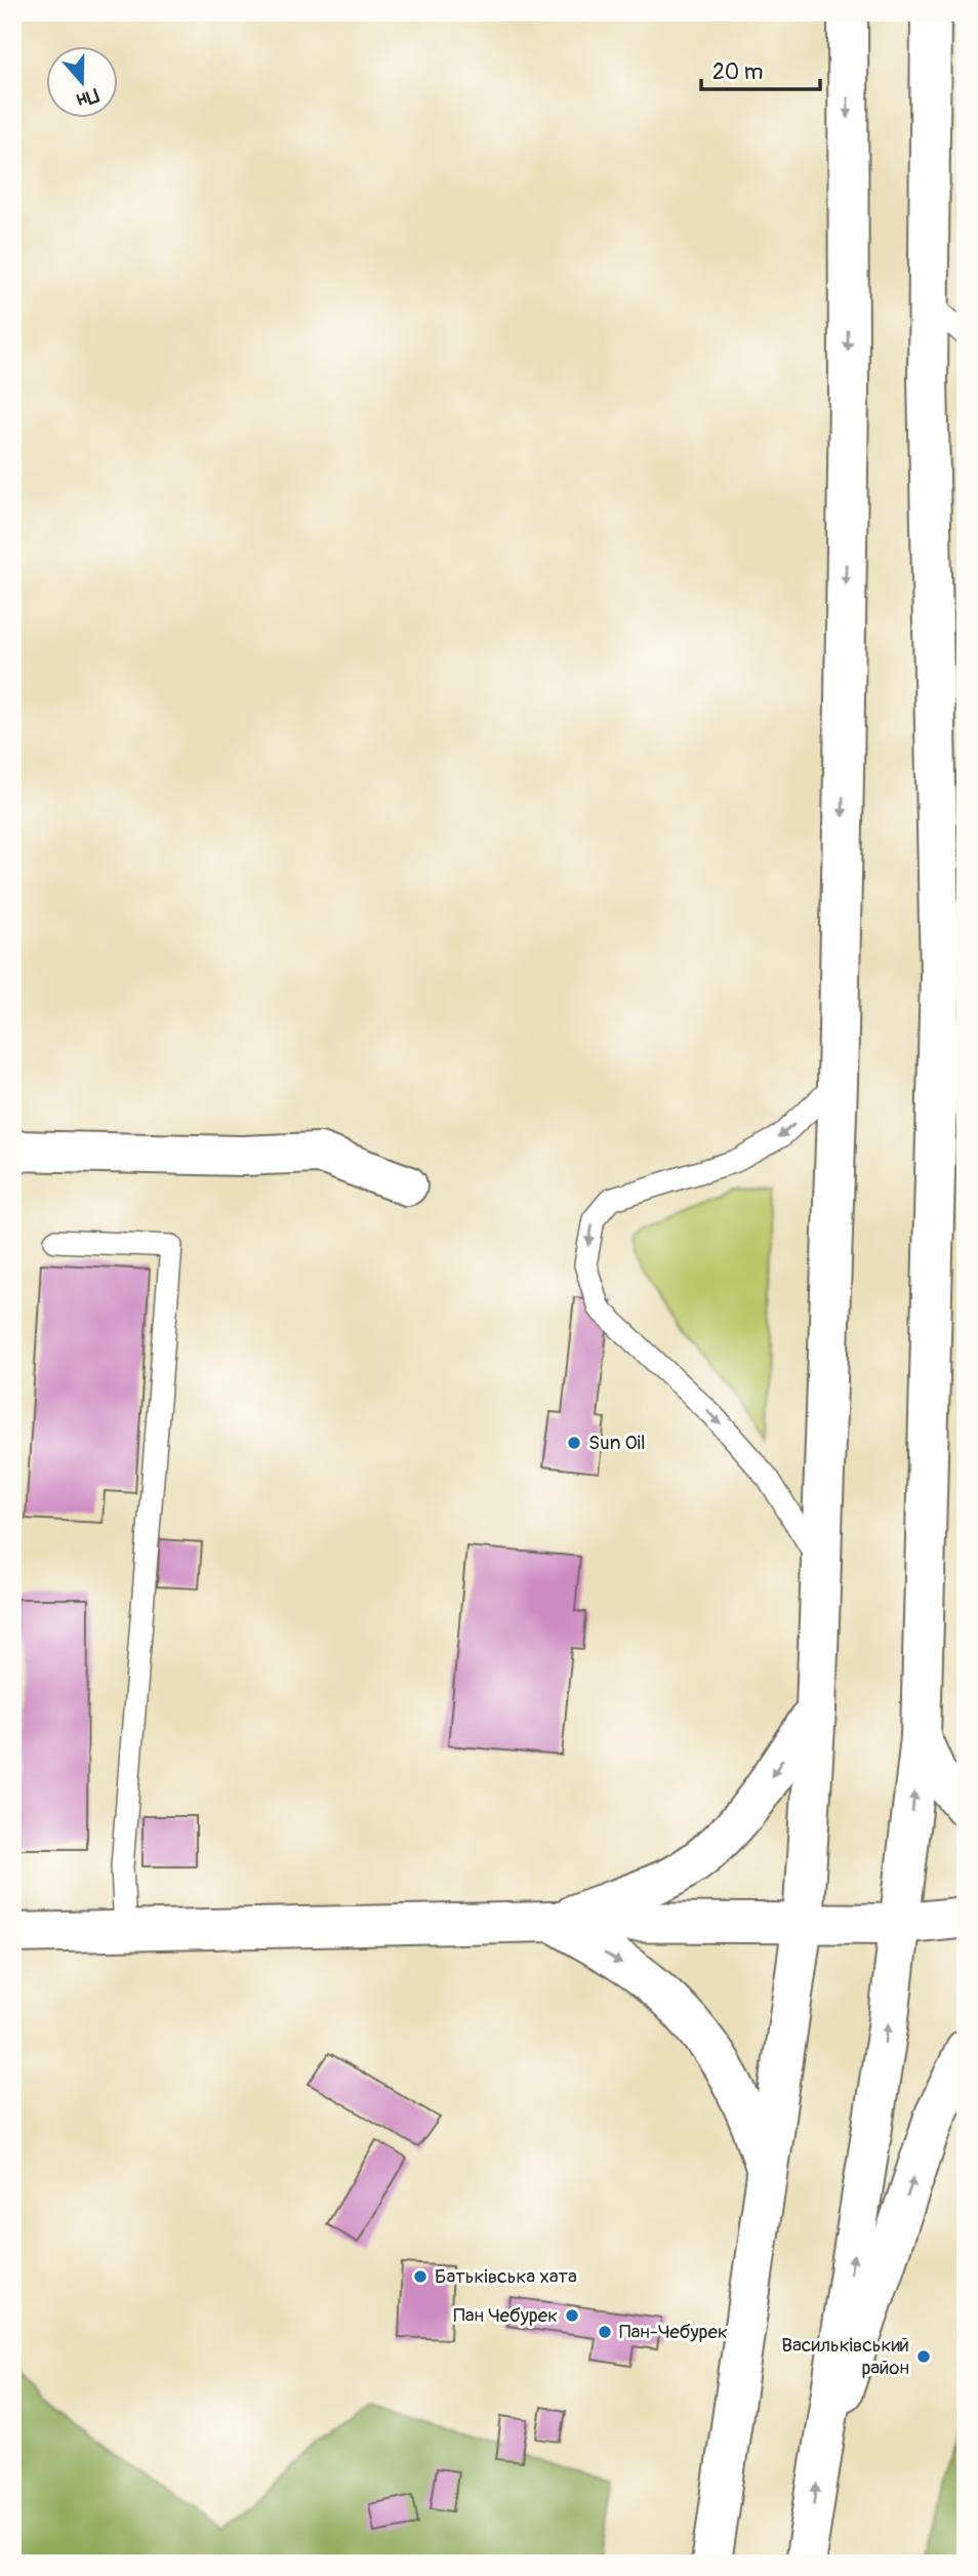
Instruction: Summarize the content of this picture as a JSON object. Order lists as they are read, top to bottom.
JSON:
{
  "places": [
    "Sun Oil",
    "Батьківська хата",
    "Пан Чебурек",
    "Пан-Чебурек",
    "Васильківський район"
  ],
  "scale_bar": "20 m",
  "north": "bottom"
}
